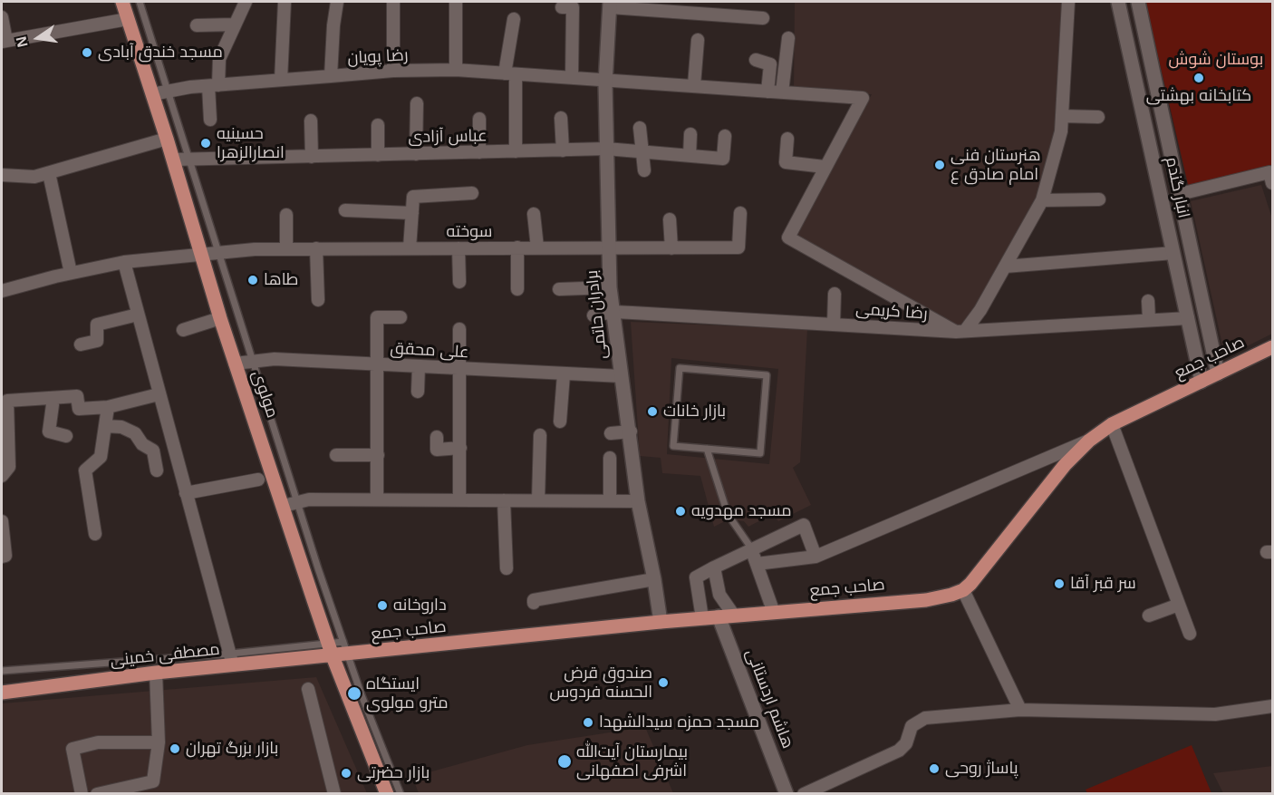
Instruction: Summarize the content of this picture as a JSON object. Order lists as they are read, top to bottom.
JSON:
{
  "streets": {
    "main road": ["صاحب جمع", "مولوی", "مصطفی خمینی"],
    "street": [
      "رضا پویان",
      "عباس آزادی",
      "انبار گندم",
      "سوخته",
      "رضا کریمی",
      "برادران حاتمی",
      "علی محقق",
      "هاشم اردستانی"
    ]
  },
  "crossings": [
    ["رضا پویان", "برادران حاتمی"],
    ["رضا پویان", "مولوی"],
    ["عباس آزادی", "برادران حاتمی"],
    ["عباس آزادی", "مولوی"],
    ["انبار گندم", "رضا کریمی"],
    ["انبار گندم", "صاحب جمع"],
    ["سوخته", "برادران حاتمی"],
    ["سوخته", "مولوی"],
    ["رضا کریمی", "برادران حاتمی"],
    ["برادران حاتمی", "علی محقق"],
    ["برادران حاتمی", "صاحب جمع"],
    ["علی محقق", "مولوی"],
    ["صاحب جمع", "مولوی"],
    ["صاحب جمع", "مصطفی خمینی"],
    ["صاحب جمع", "هاشم اردستانی"],
    ["مولوی", "مصطفی خمینی"]
  ],
  "parks": ["بوستان شوش"],
  "places": [
    "مسجد خندق آبادی",
    "کتابخانه بهشتی",
    "حسینیه انصارالزهرا",
    "هنرستان فنی امام صادق ع",
    "طاها",
    "بازار خانات",
    "مسجد مهدویه",
    "سر قبر آقا",
    "داروخانه",
    "صندوق قرض الحسنه فردوس",
    "ایستگاه مترو مولوی",
    "مسجد حمزه سیدالشهدا",
    "بازار بزرگ تهران",
    "بیمارستان آیت‌الله اشرفی اصفهانی",
    "پاساژ روحی",
    "بازار حضرتی"
  ],
  "north": "left"
}
